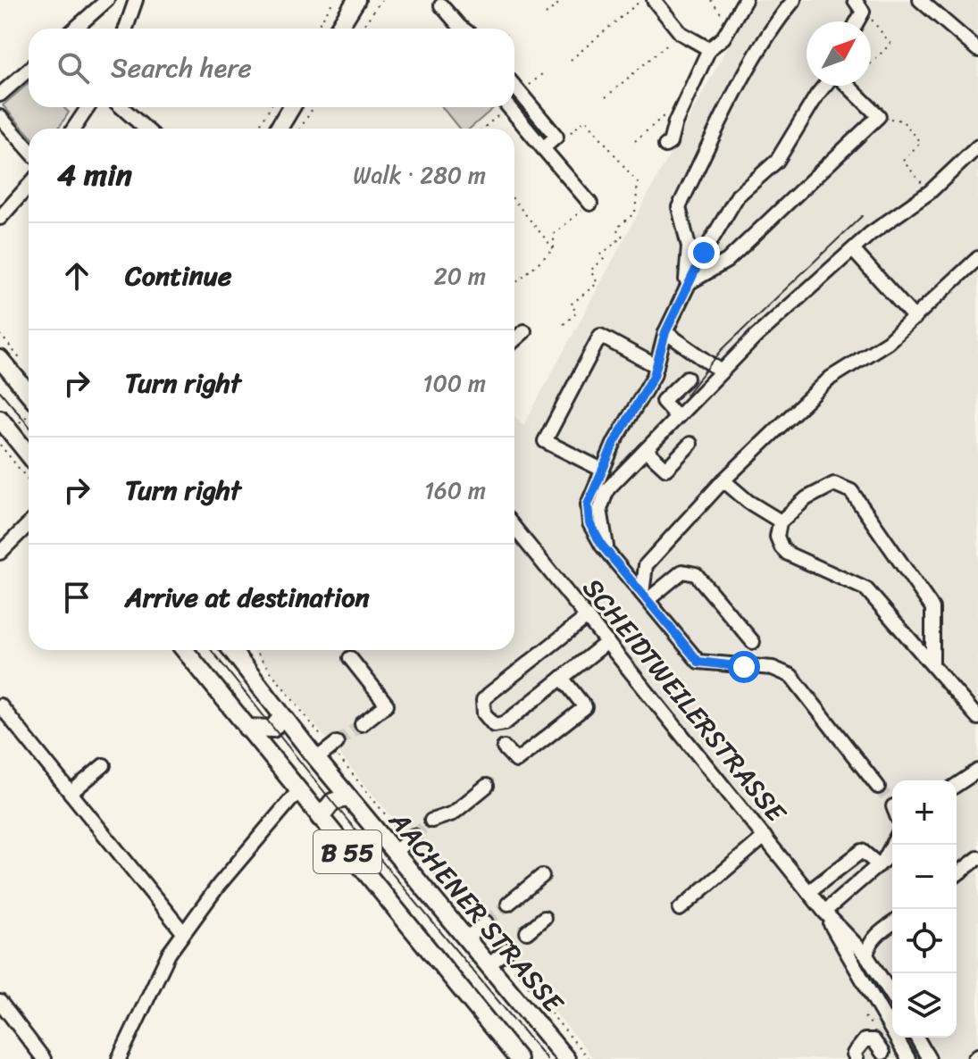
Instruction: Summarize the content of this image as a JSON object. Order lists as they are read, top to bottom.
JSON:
{
  "streets": {
    "main road": ["B 55", "AACHENER STRASSE"],
    "street": ["SCHEIDTWEILERSTRASSE"]
  },
  "north": "top right",
  "page": {
    "search": "Search here",
    "heading": ["4 min", "Walk · 280 m"],
    "list": [
      ["Continue", "20 m"],
      ["Turn right", "100 m"],
      ["Turn right", "160 m"],
      "Arrive at destination"
    ],
    "map_buttons": ["+", "−"]
  }
}
